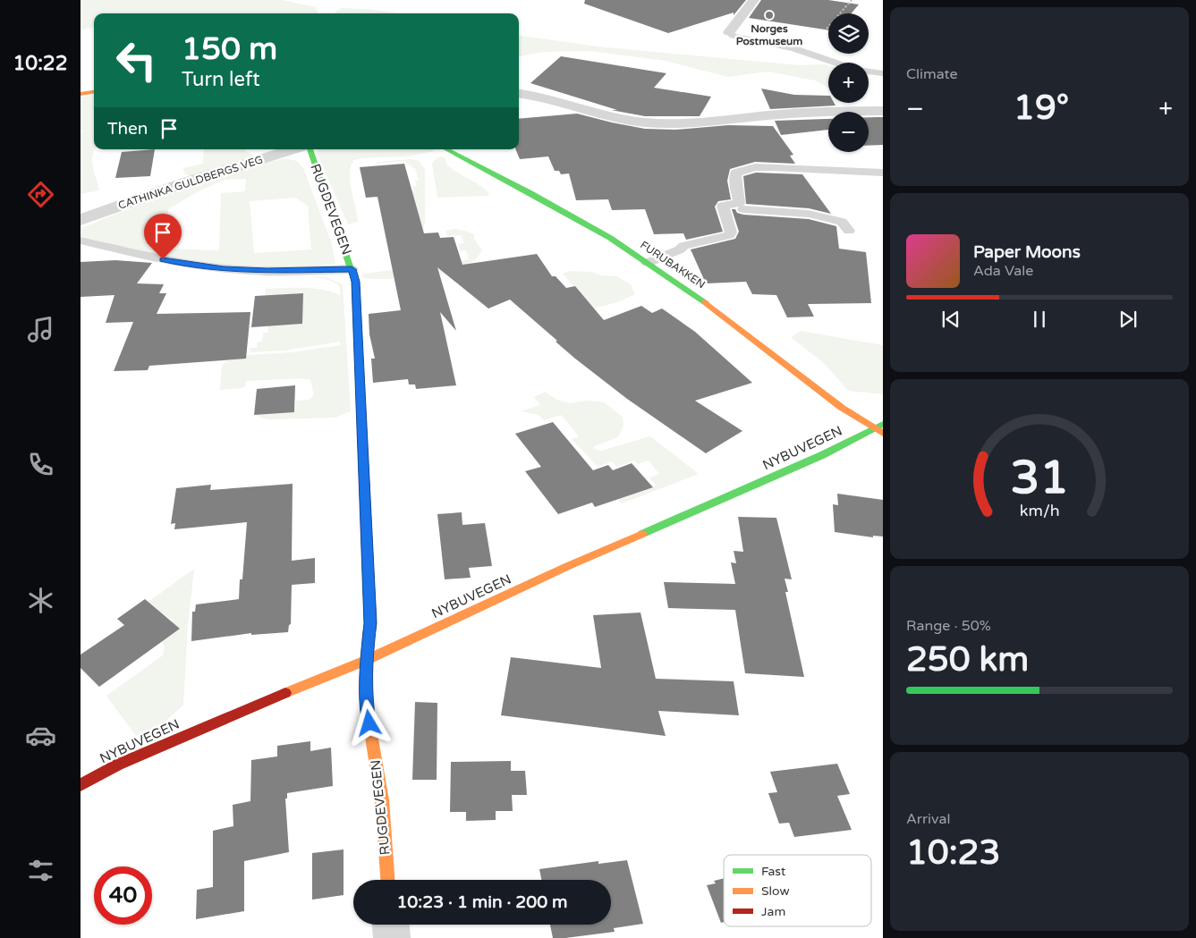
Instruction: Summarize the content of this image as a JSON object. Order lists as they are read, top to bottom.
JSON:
{
  "streets": {
    "street": [
      "CATHINKA GULDBERGS VEG",
      "RUGDEVEGEN",
      "FURUBAKKEN",
      "NYBUVEGEN"
    ]
  },
  "crossings": [
    ["RUGDEVEGEN", "NYBUVEGEN"],
    ["FURUBAKKEN", "NYBUVEGEN"]
  ],
  "places": ["Norges Postmuseum"],
  "legend": ["Fast", "Slow", "Jam"],
  "page": {
    "tabs": "10:22",
    "tile": [
      "Climate",
      ["Range · 50%", "250 km"],
      ["Arrival", "10:23"]
    ],
    "map_buttons": ["+", "−"],
    "turn": ["150 m", "Turn left"],
    "heat": ["−", "19°", "+"],
    "then": "Then",
    "song": ["Paper Moons", "Ada Vale"],
    "limit": "40",
    "trip": "10:23 · 1 min · 200 m",
    "gauge": ["31", "km/h"]
  }
}
